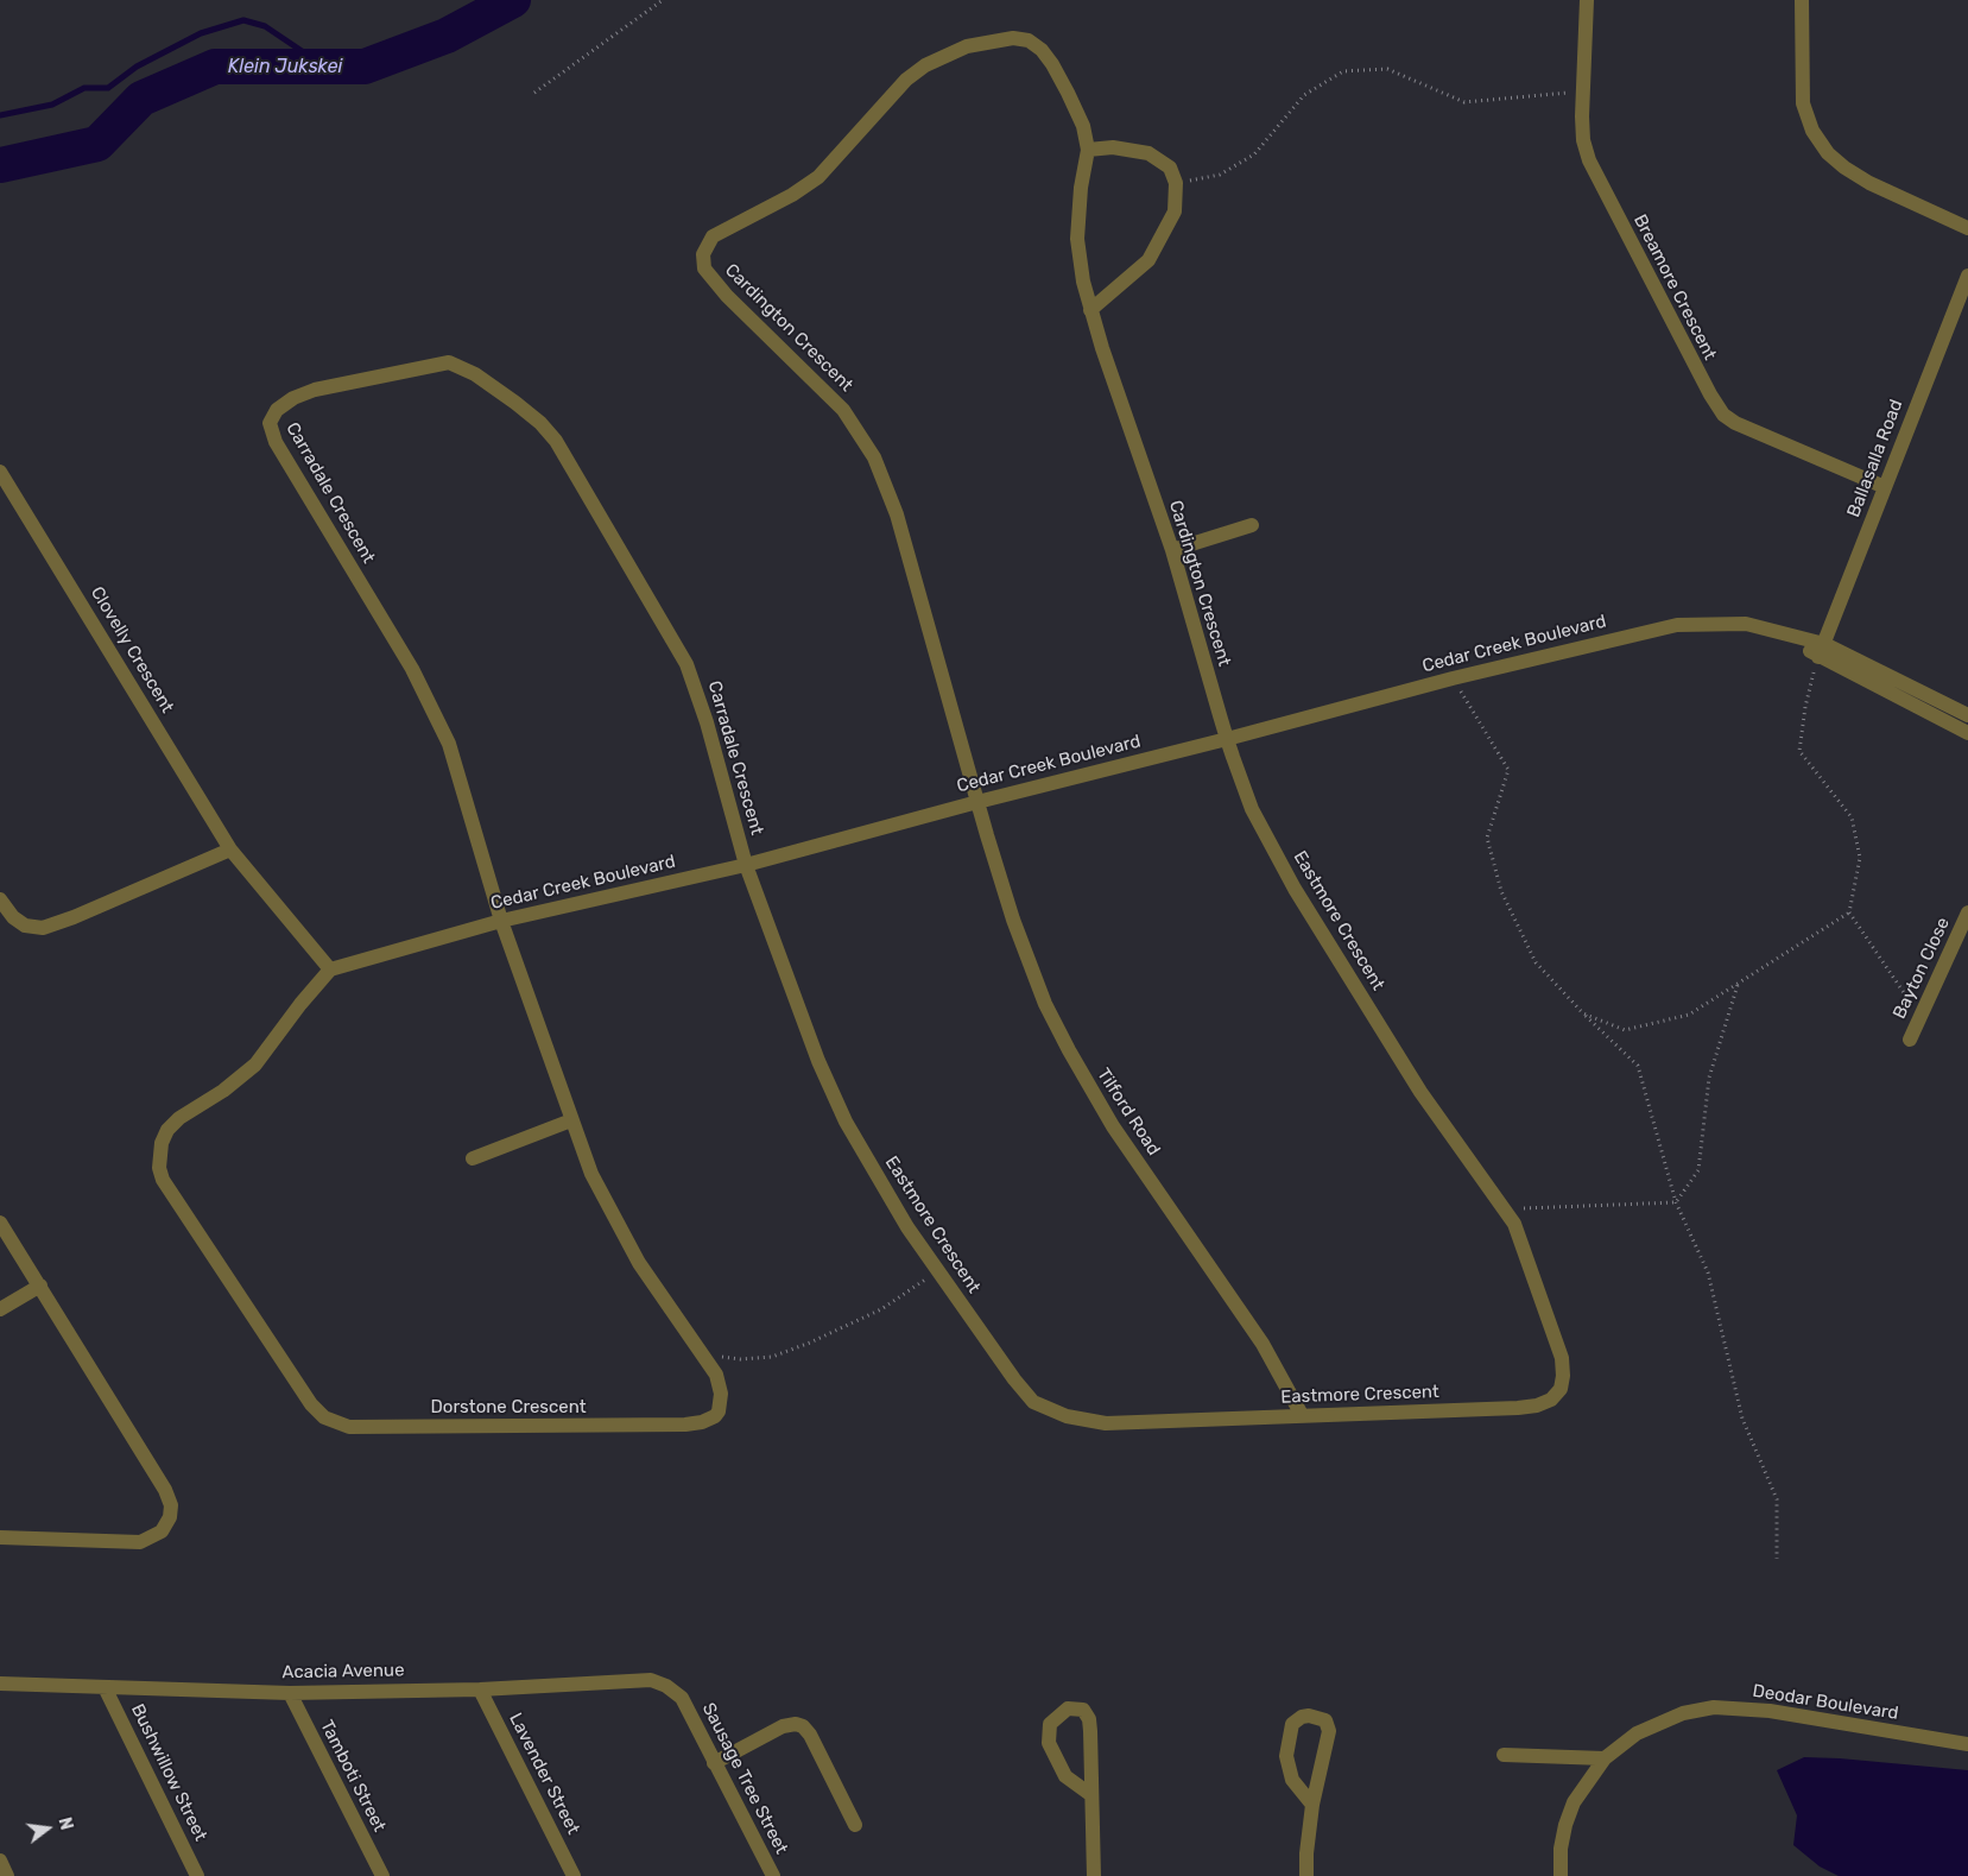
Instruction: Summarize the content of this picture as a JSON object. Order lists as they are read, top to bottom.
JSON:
{
  "streets": {
    "street": [
      "Breamore Crescent",
      "Cardington Crescent",
      "Ballasalla Road",
      "Carradale Crescent",
      "Cedar Creek Boulevard",
      "Clovelly Crescent",
      "Eastmore Crescent",
      "Bayton Close",
      "Tilford Road",
      "Dorstone Crescent",
      "Acacia Avenue",
      "Deodar Boulevard",
      "Bushwillow Street",
      "Lavender Street",
      "Tamboti Street",
      "Sausage Tree Street"
    ]
  },
  "crossings": [
    ["Breamore Crescent", "Ballasalla Road"],
    ["Cardington Crescent", "Cedar Creek Boulevard"],
    ["Cardington Crescent", "Eastmore Crescent"],
    ["Cardington Crescent", "Tilford Road"],
    ["Ballasalla Road", "Cedar Creek Boulevard"],
    ["Carradale Crescent", "Cedar Creek Boulevard"],
    ["Carradale Crescent", "Eastmore Crescent"],
    ["Carradale Crescent", "Dorstone Crescent"],
    ["Cedar Creek Boulevard", "Clovelly Crescent"],
    ["Cedar Creek Boulevard", "Eastmore Crescent"],
    ["Cedar Creek Boulevard", "Tilford Road"],
    ["Cedar Creek Boulevard", "Dorstone Crescent"],
    ["Clovelly Crescent", "Dorstone Crescent"],
    ["Eastmore Crescent", "Tilford Road"],
    ["Acacia Avenue", "Bushwillow Street"],
    ["Acacia Avenue", "Lavender Street"],
    ["Acacia Avenue", "Tamboti Street"],
    ["Acacia Avenue", "Sausage Tree Street"]
  ],
  "water": ["Klein Jukskei"],
  "north": "right"
}
